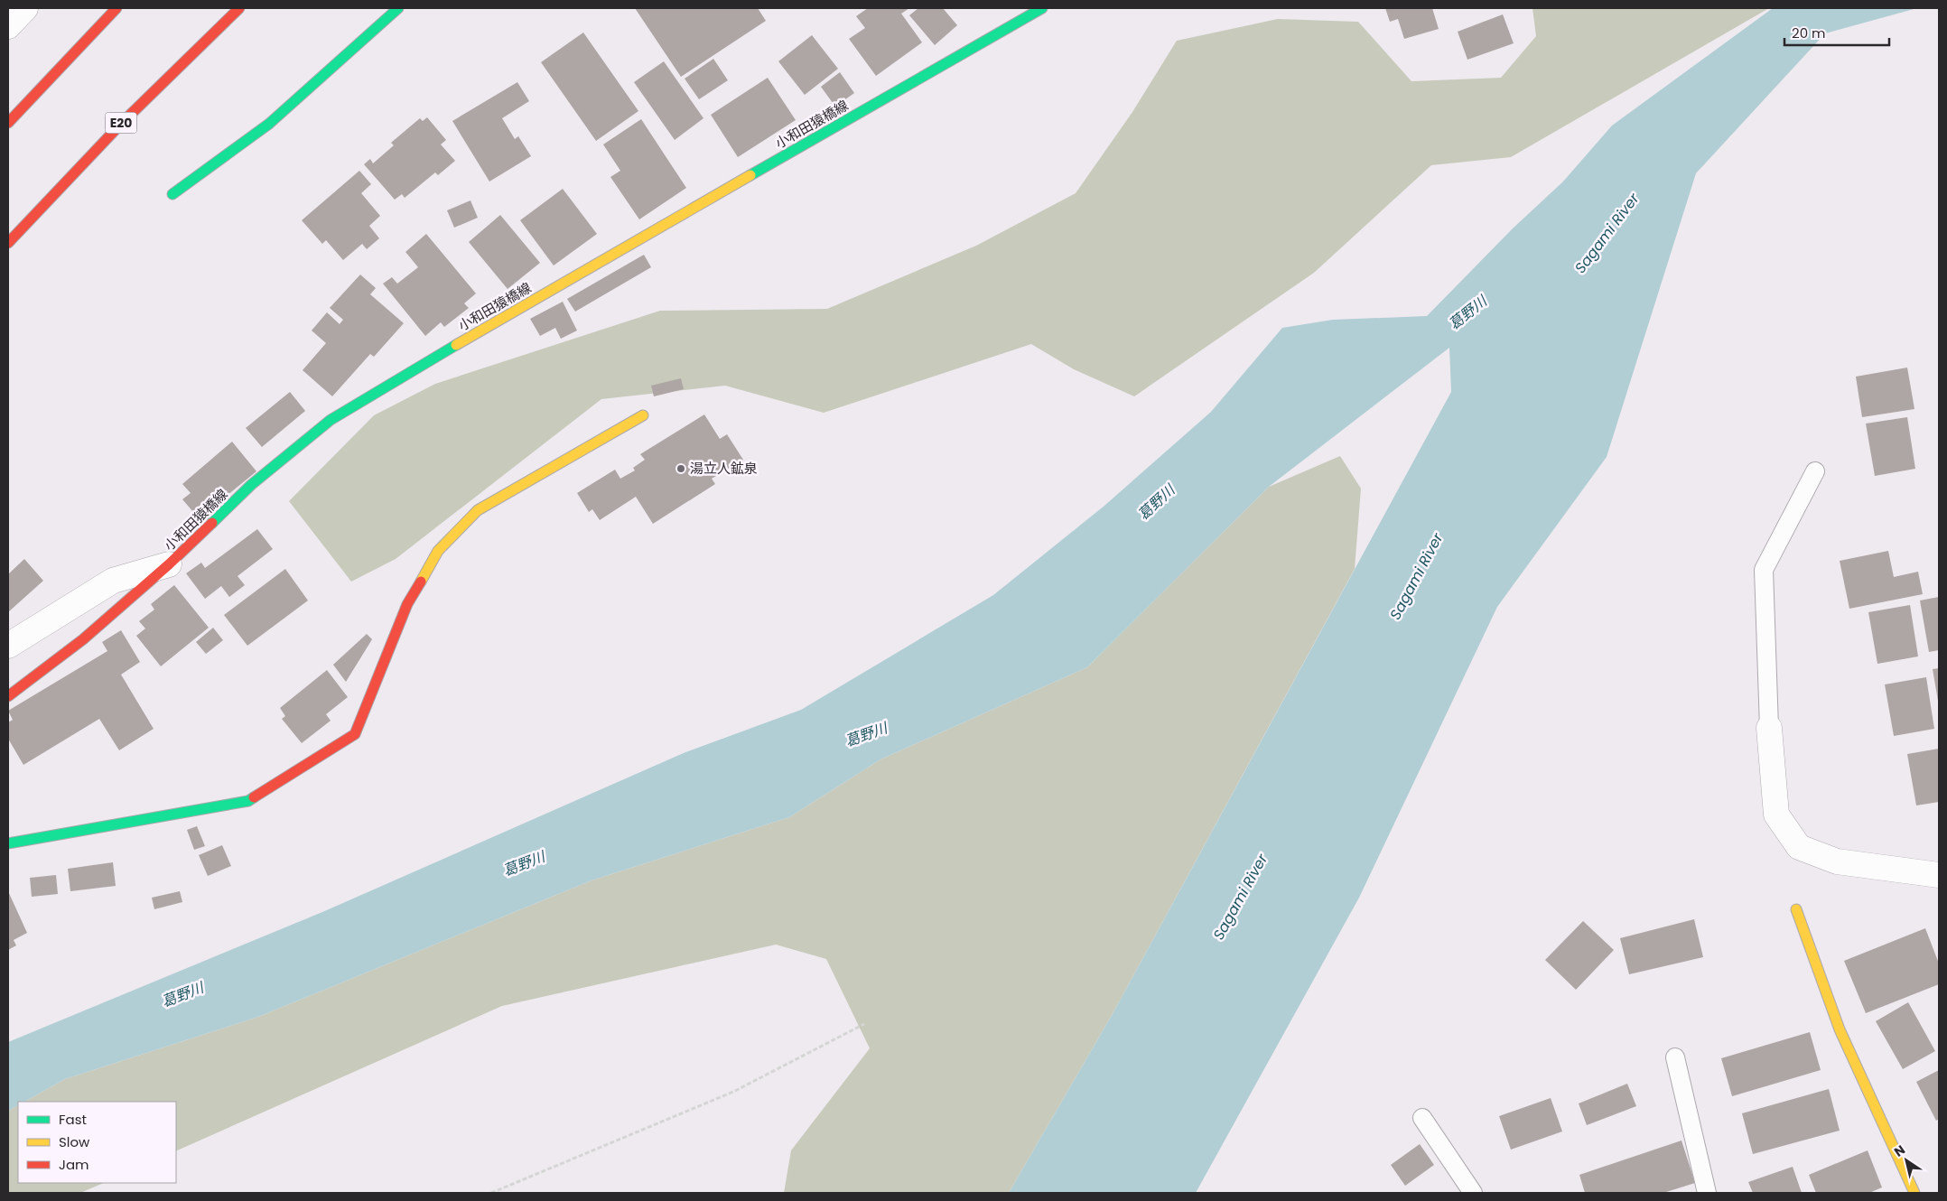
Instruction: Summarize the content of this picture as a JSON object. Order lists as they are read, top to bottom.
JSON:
{
  "streets": {
    "main road": ["E20", "小和田猿橋線"]
  },
  "water": ["Sagami River", "葛野川"],
  "places": ["湯立人鉱泉"],
  "legend": ["Fast", "Slow", "Jam"],
  "scale_bar": "20 m",
  "north": "top left"
}
